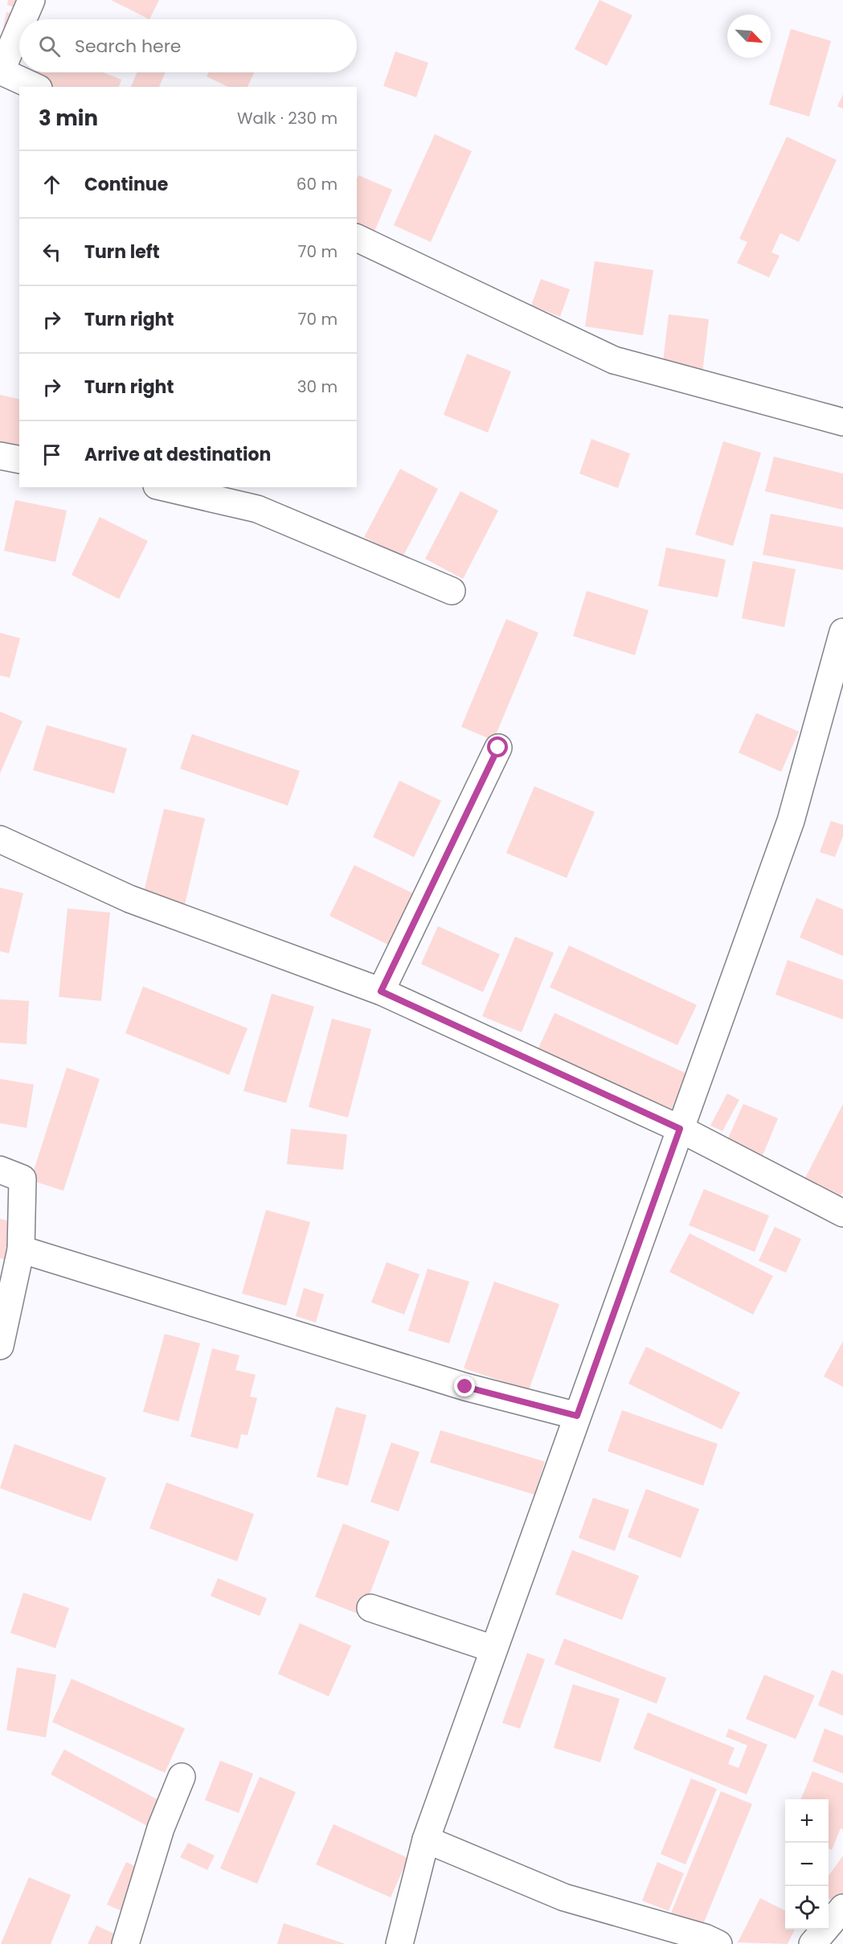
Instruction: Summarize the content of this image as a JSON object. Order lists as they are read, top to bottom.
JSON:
{
  "north": "bottom right",
  "page": {
    "search": "Search here",
    "heading": ["3 min", "Walk · 230 m"],
    "list": [
      ["Continue", "60 m"],
      ["Turn left", "70 m"],
      ["Turn right", "70 m"],
      ["Turn right", "30 m"],
      "Arrive at destination"
    ],
    "map_buttons": ["+", "−"]
  }
}
